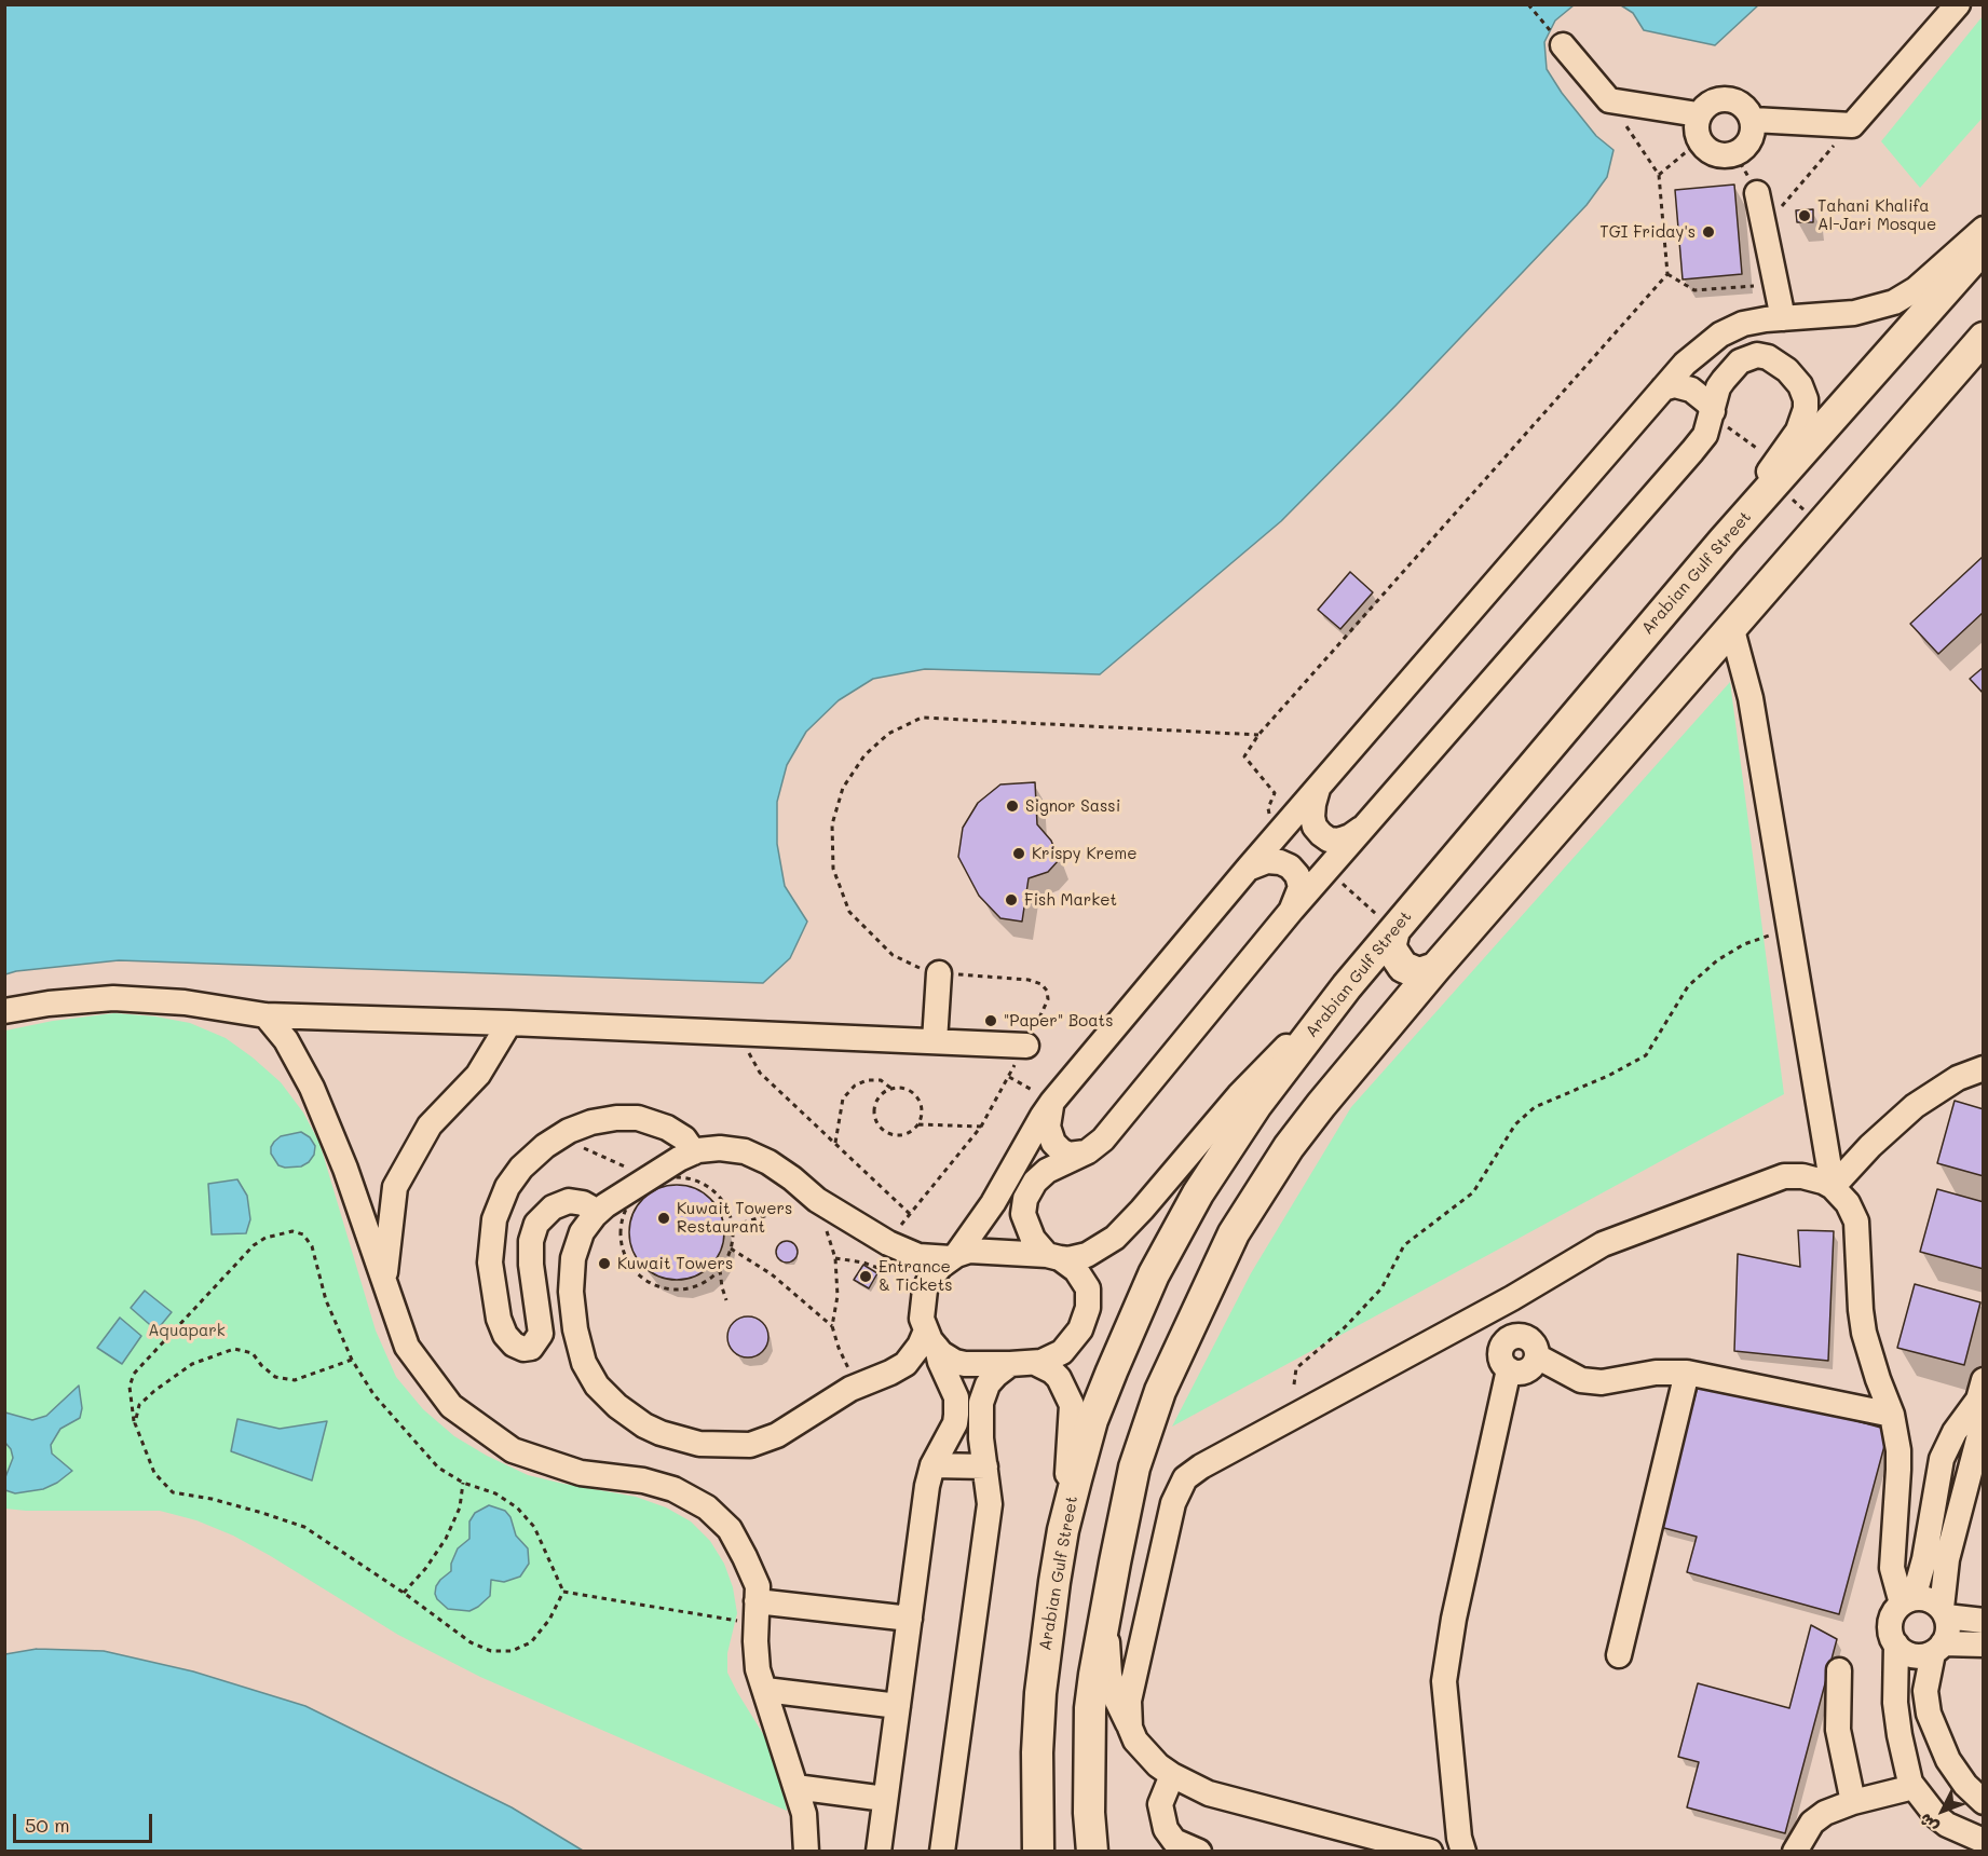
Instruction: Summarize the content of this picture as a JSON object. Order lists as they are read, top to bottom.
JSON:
{
  "streets": {
    "main road": ["Arabian Gulf Street"]
  },
  "parks": ["Aquapark"],
  "places": [
    "Tahani Khalifa Al-Jari Mosque",
    "TGI Friday's",
    "Signor Sassi",
    "Krispy Kreme",
    "Fish Market",
    "\"Paper\" Boats",
    "Kuwait Towers Restaurant",
    "Kuwait Towers",
    "Entrance & Tickets"
  ],
  "scale_bar": "50 m",
  "north": "bottom left"
}
